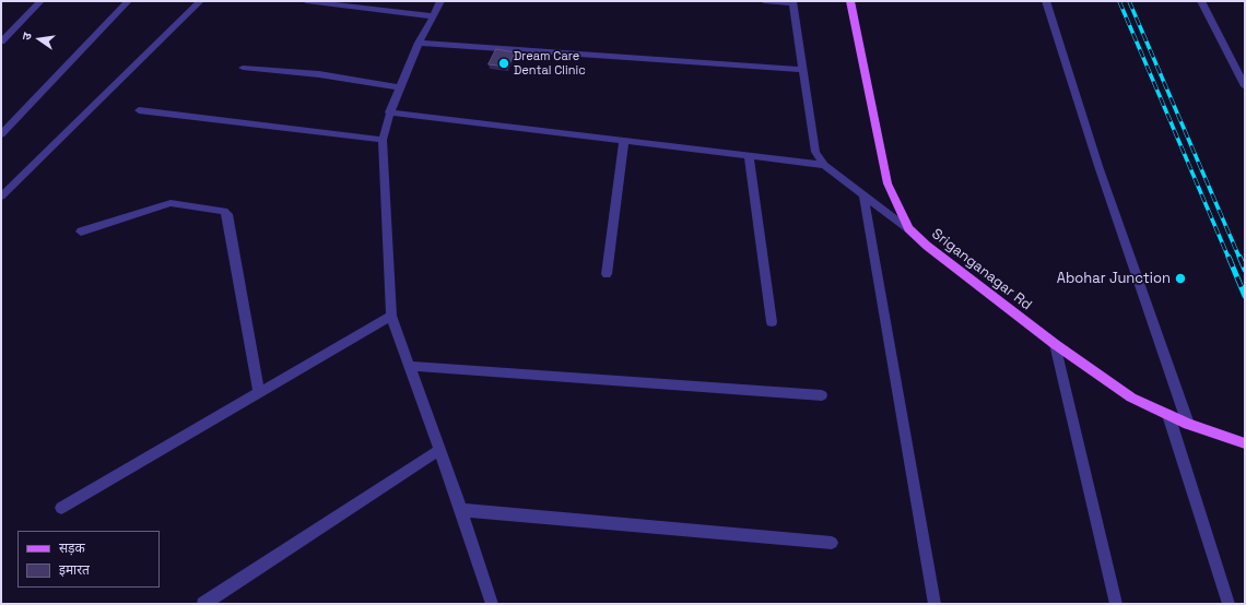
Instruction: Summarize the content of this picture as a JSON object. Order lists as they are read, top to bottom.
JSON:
{
  "streets": {
    "main road": ["Sriganganagar Rd"]
  },
  "places": ["Dream Care Dental Clinic", "Abohar Junction"],
  "legend": ["सड़क", "इमारत"],
  "north": "left"
}
